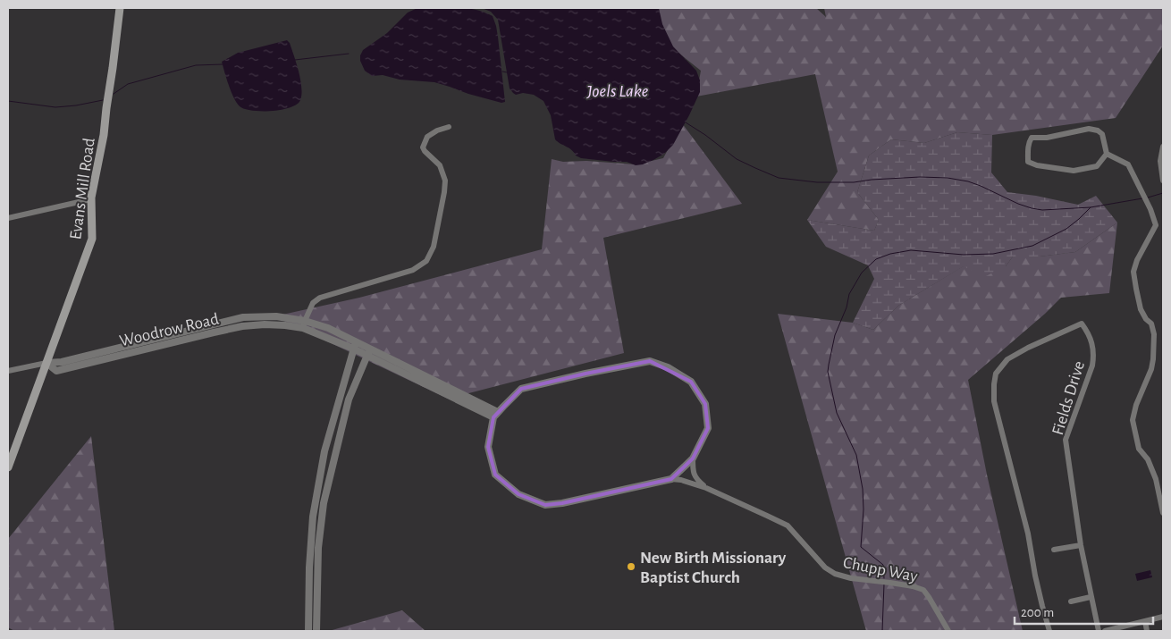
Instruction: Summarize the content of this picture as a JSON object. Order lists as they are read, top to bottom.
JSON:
{
  "streets": {
    "main road": ["Evans Mill Road"],
    "street": ["Woodrow Road", "Fields Drive", "Chupp Way"]
  },
  "crossings": [
    ["Evans Mill Road", "Woodrow Road"]
  ],
  "water": ["Joels Lake"],
  "places": ["New Birth Missionary Baptist Church"],
  "scale_bar": "200 m"
}
